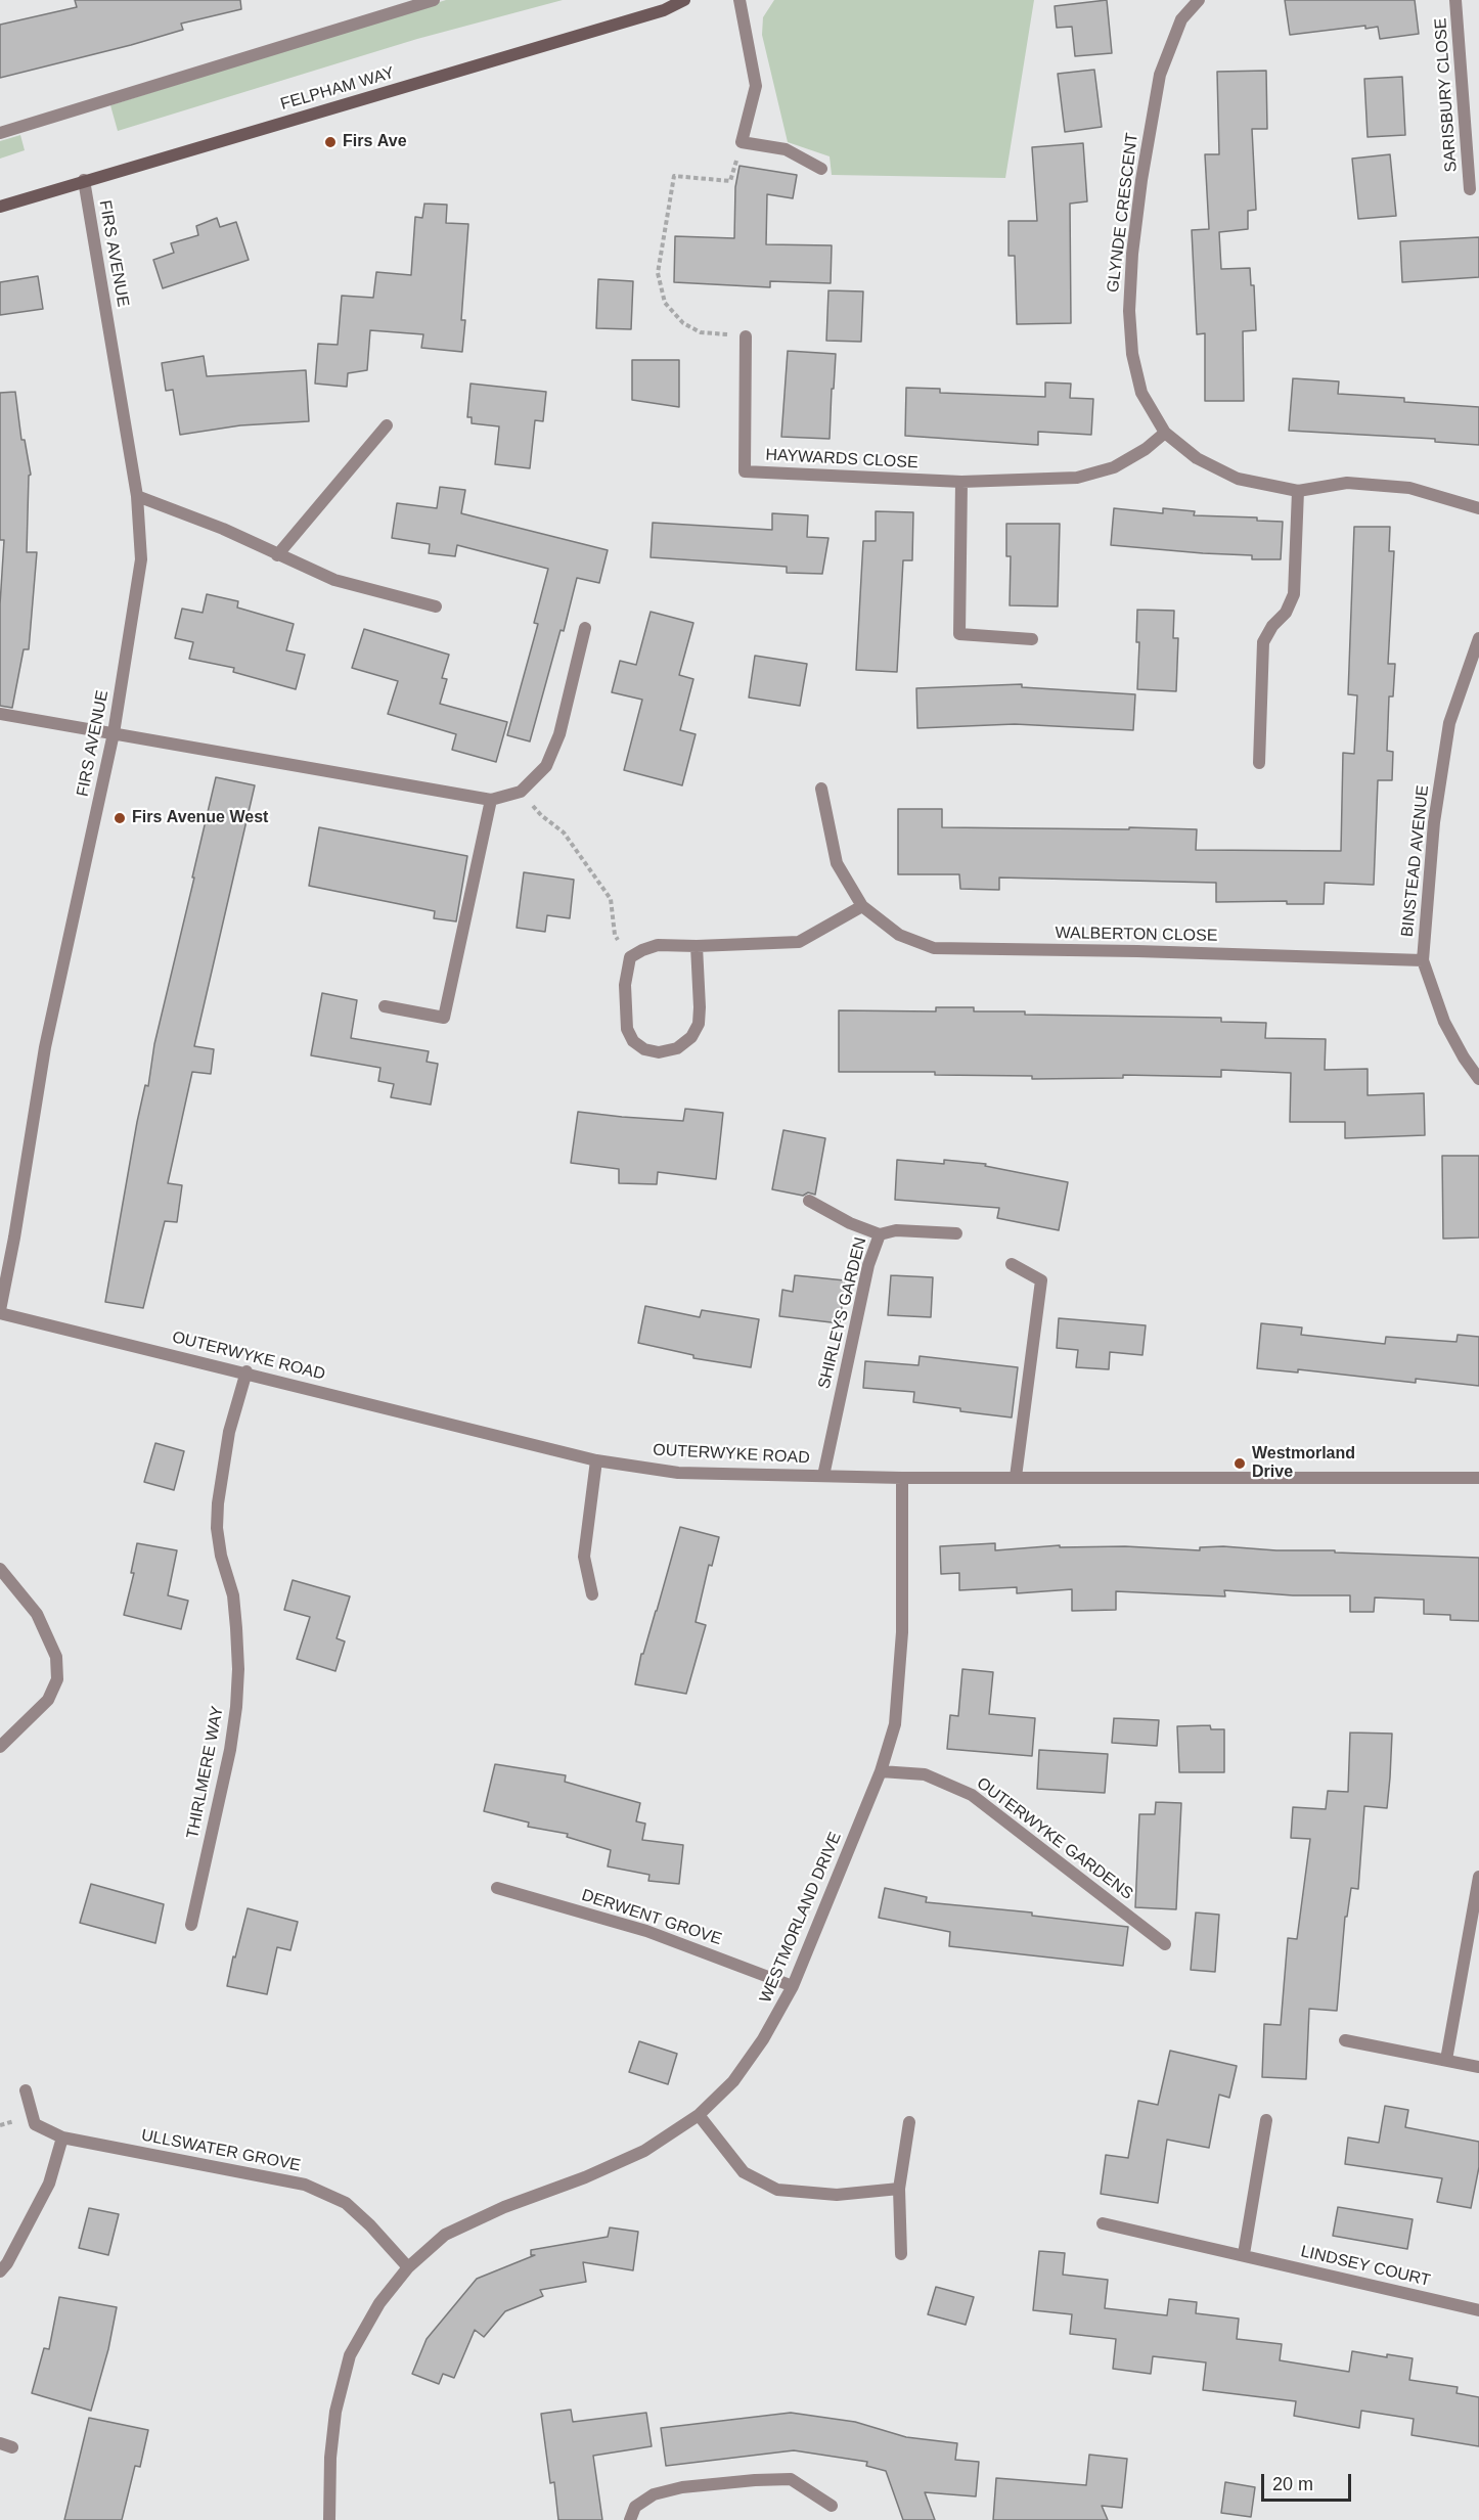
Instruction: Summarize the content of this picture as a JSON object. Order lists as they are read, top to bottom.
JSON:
{
  "streets": {
    "main road": ["FELPHAM WAY"],
    "street": [
      "SARISBURY CLOSE",
      "GLYNDE CRESCENT",
      "FIRS AVENUE",
      "HAYWARDS CLOSE",
      "BINSTEAD AVENUE",
      "WALBERTON CLOSE",
      "SHIRLEYS GARDEN",
      "OUTERWYKE ROAD",
      "THIRLMERE WAY",
      "OUTERWYKE GARDENS",
      "DERWENT GROVE",
      "WESTMORLAND DRIVE",
      "ULLSWATER GROVE",
      "LINDSEY COURT"
    ]
  },
  "crossings": [
    ["FELPHAM WAY", "FIRS AVENUE"],
    ["GLYNDE CRESCENT", "HAYWARDS CLOSE"],
    ["FIRS AVENUE", "OUTERWYKE ROAD"],
    ["BINSTEAD AVENUE", "WALBERTON CLOSE"],
    ["SHIRLEYS GARDEN", "OUTERWYKE ROAD"],
    ["OUTERWYKE ROAD", "THIRLMERE WAY"],
    ["OUTERWYKE ROAD", "WESTMORLAND DRIVE"],
    ["OUTERWYKE GARDENS", "WESTMORLAND DRIVE"],
    ["DERWENT GROVE", "WESTMORLAND DRIVE"],
    ["WESTMORLAND DRIVE", "ULLSWATER GROVE"]
  ],
  "places": ["Firs Ave", "Firs Avenue West", "Westmorland Drive"],
  "scale_bar": "20 m"
}
